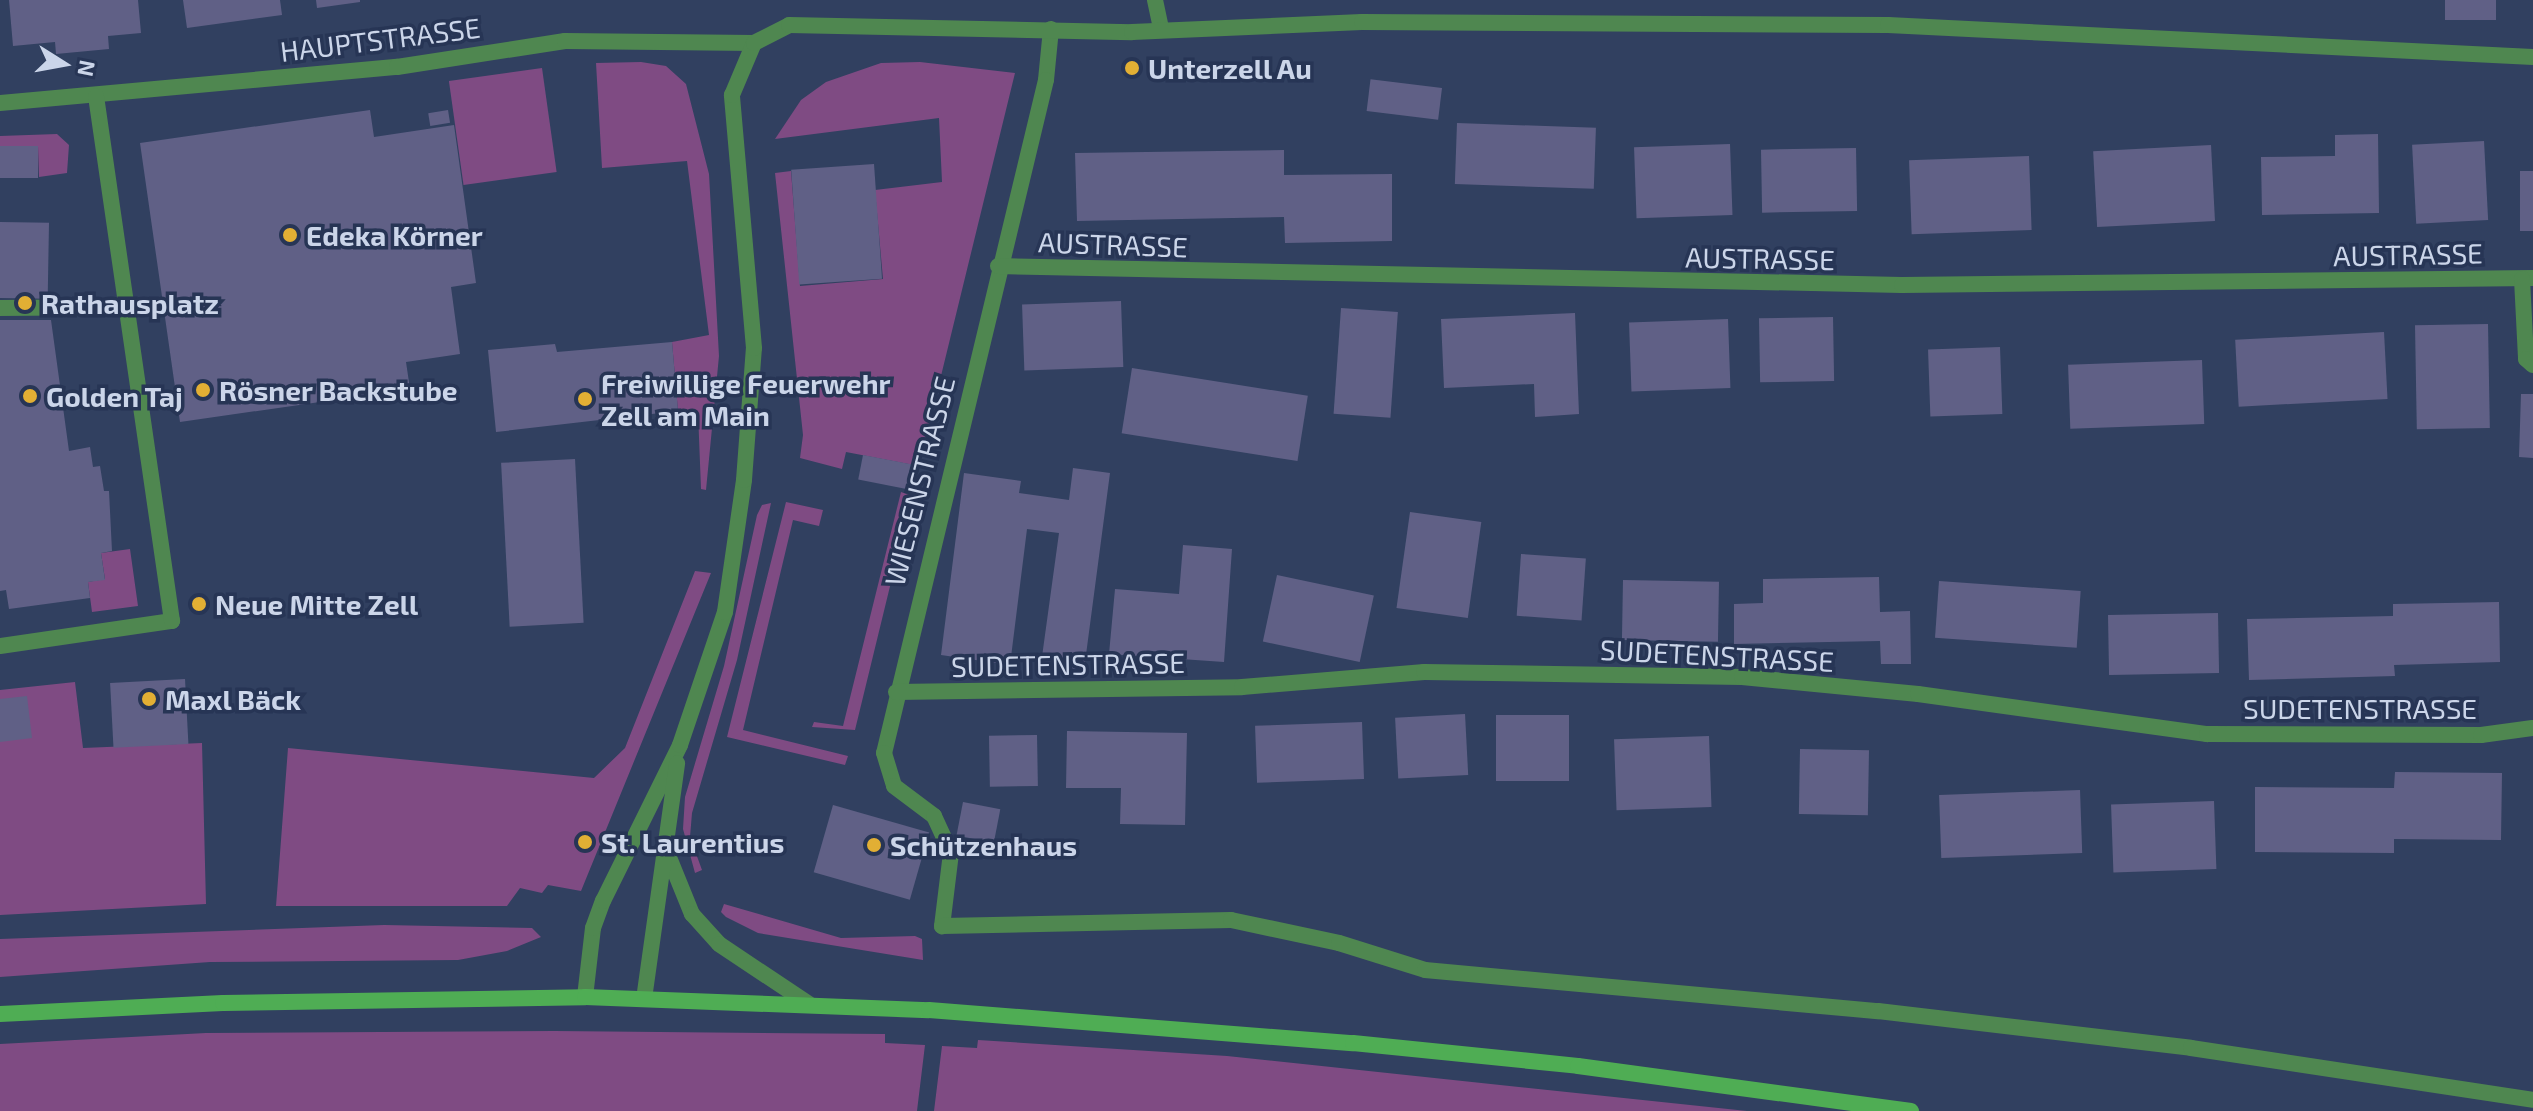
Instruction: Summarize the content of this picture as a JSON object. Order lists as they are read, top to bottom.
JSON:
{
  "streets": {
    "street": [
      "HAUPTSTRASSE",
      "AUSTRASSE",
      "WIESENSTRASSE",
      "SUDETENSTRASSE"
    ]
  },
  "crossings": [
    ["HAUPTSTRASSE", "WIESENSTRASSE"],
    ["AUSTRASSE", "WIESENSTRASSE"],
    ["WIESENSTRASSE", "SUDETENSTRASSE"]
  ],
  "places": [
    "Unterzell Au",
    "Edeka Körner",
    "Rathausplatz",
    "Rösner Backstube",
    "Golden Taj",
    "Freiwillige Feuerwehr Zell am Main",
    "Neue Mitte Zell",
    "Maxl Bäck",
    "St. Laurentius",
    "Schützenhaus"
  ],
  "north": "right"
}
